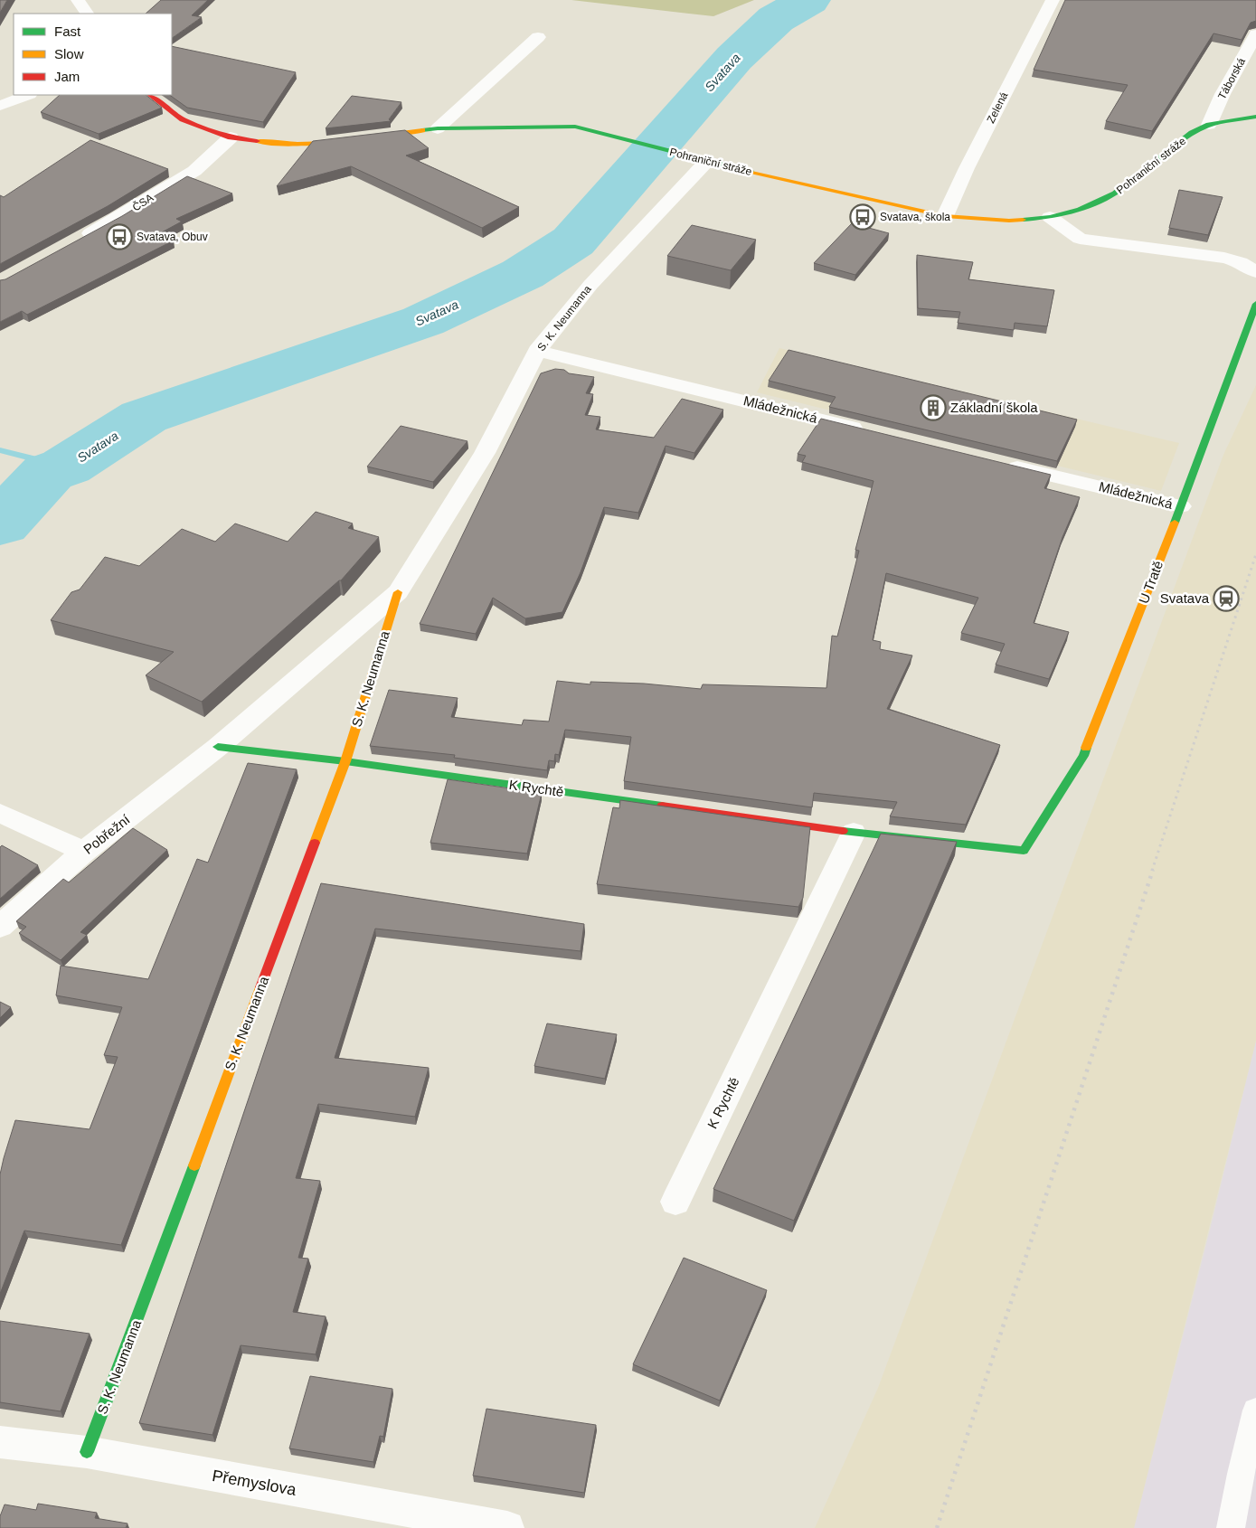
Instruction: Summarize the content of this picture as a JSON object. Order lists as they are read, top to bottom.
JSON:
{
  "streets": {
    "street": [
      "Táborská",
      "Zelená",
      "Pohraniční stráže",
      "ČSA",
      "S. K. Neumanna",
      "Mládežnická",
      "U Tratě",
      "K Rychtě",
      "Pobřežní",
      "Přemyslova"
    ]
  },
  "crossings": [
    ["Táborská", "Pohraniční stráže"],
    ["Zelená", "Pohraniční stráže"],
    ["Pohraniční stráže", "ČSA"],
    ["Pohraniční stráže", "S. K. Neumanna"],
    ["S. K. Neumanna", "Mládežnická"],
    ["S. K. Neumanna", "K Rychtě"],
    ["S. K. Neumanna", "Pobřežní"],
    ["S. K. Neumanna", "Přemyslova"],
    ["Mládežnická", "U Tratě"],
    ["U Tratě", "K Rychtě"],
    ["K Rychtě", "Pobřežní"]
  ],
  "water": ["Svatava"],
  "places": {
    "bus stop": ["Svatava, škola", "Svatava, Obuv"],
    "building": ["Základní škola"],
    "station": ["Svatava"]
  },
  "legend": ["Fast", "Slow", "Jam"]
}
